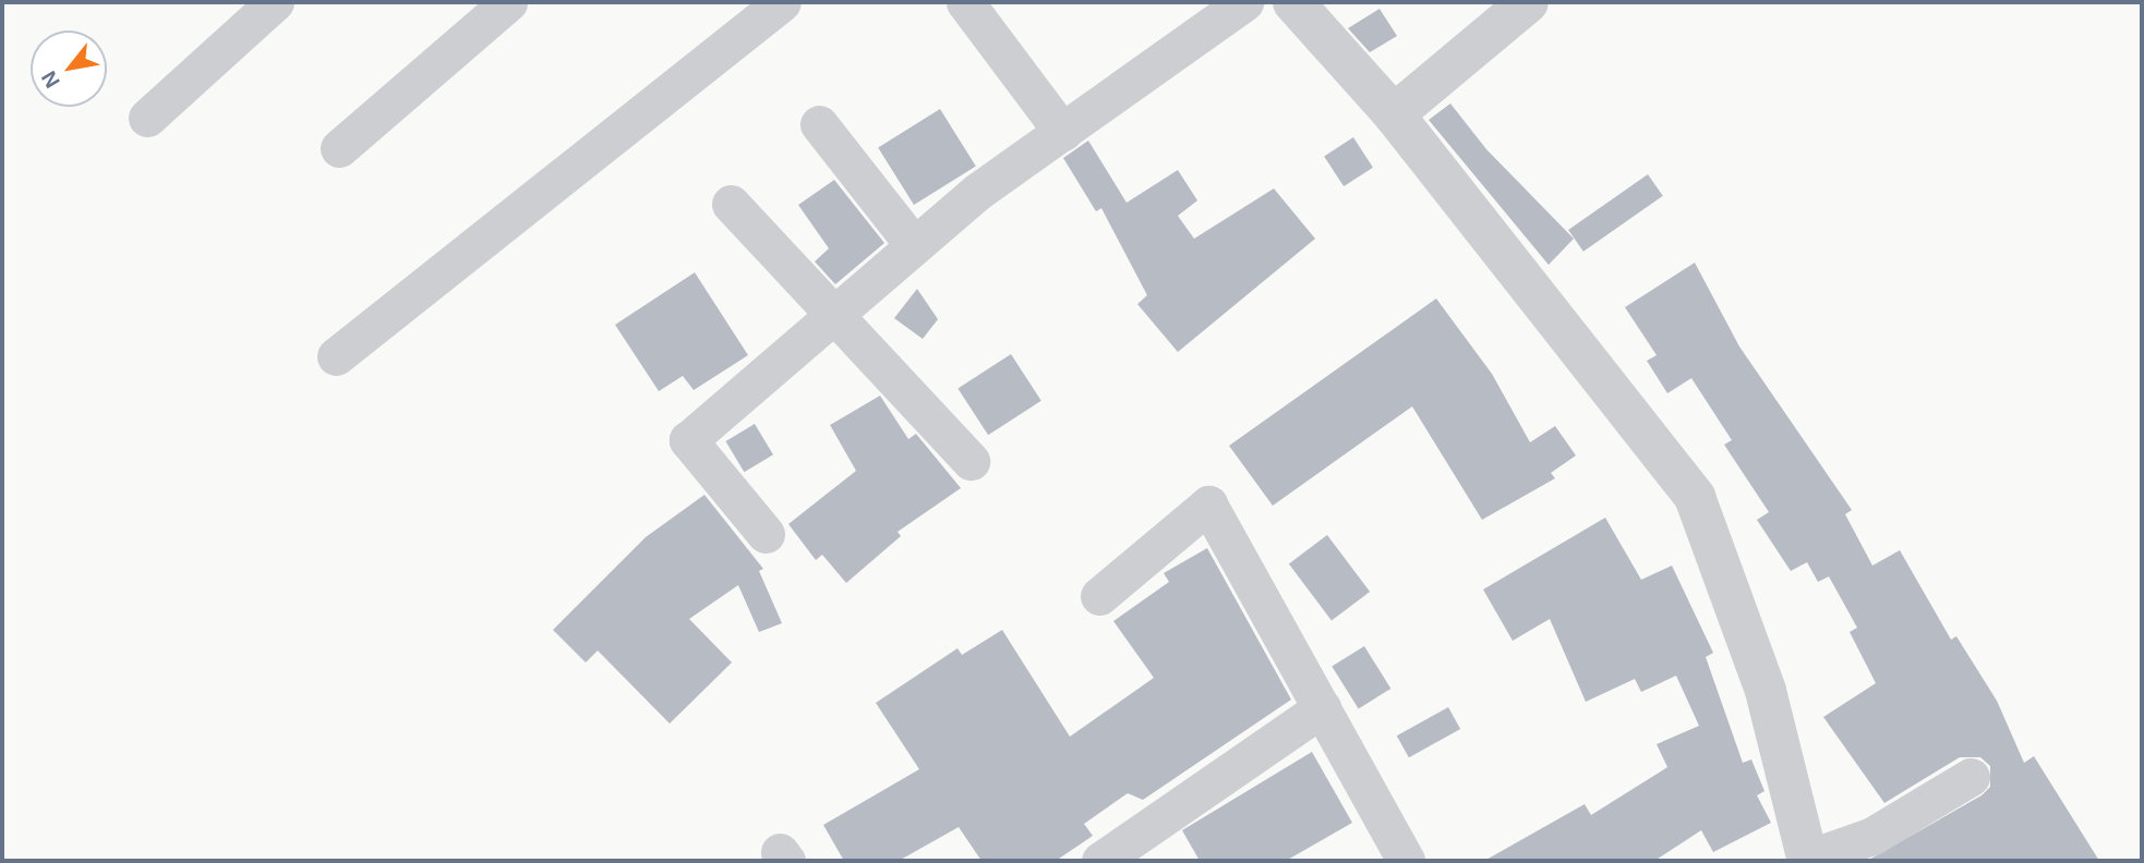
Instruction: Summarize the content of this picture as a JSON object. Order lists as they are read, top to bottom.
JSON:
{
  "north": "bottom left"
}
